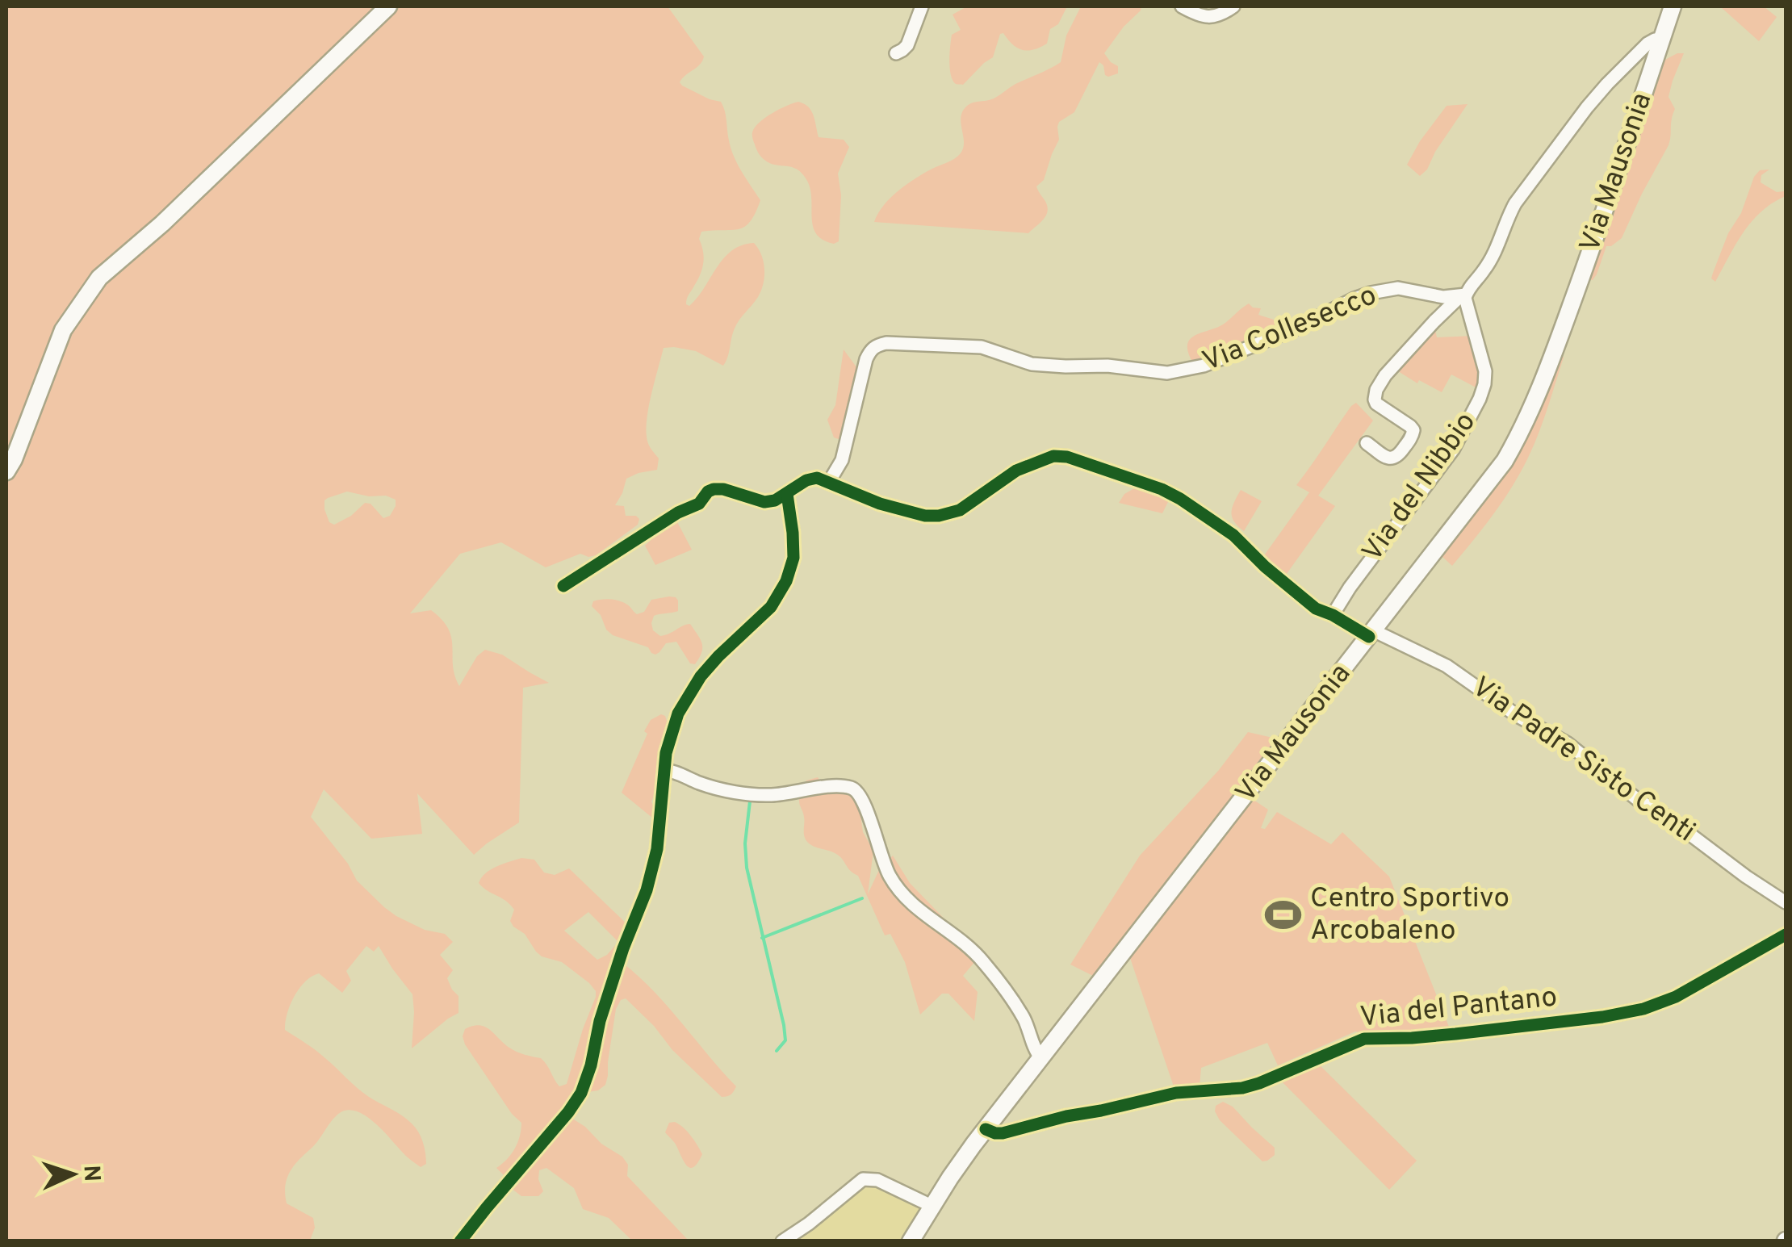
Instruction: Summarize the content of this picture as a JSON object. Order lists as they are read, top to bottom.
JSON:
{
  "streets": {
    "main road": ["Via Mausonia"],
    "street": [
      "Via Collesecco",
      "Via del Nibbio",
      "Via Padre Sisto Centi",
      "Via del Pantano"
    ]
  },
  "crossings": [
    ["Via Mausonia", "Via Padre Sisto Centi"],
    ["Via Mausonia", "Via del Pantano"],
    ["Via Collesecco", "Via del Nibbio"],
    ["Via Collesecco", "Via Padre Sisto Centi"],
    ["Via del Nibbio", "Via Padre Sisto Centi"]
  ],
  "places": {
    "sports": ["Centro Sportivo Arcobaleno"]
  },
  "north": "right"
}
